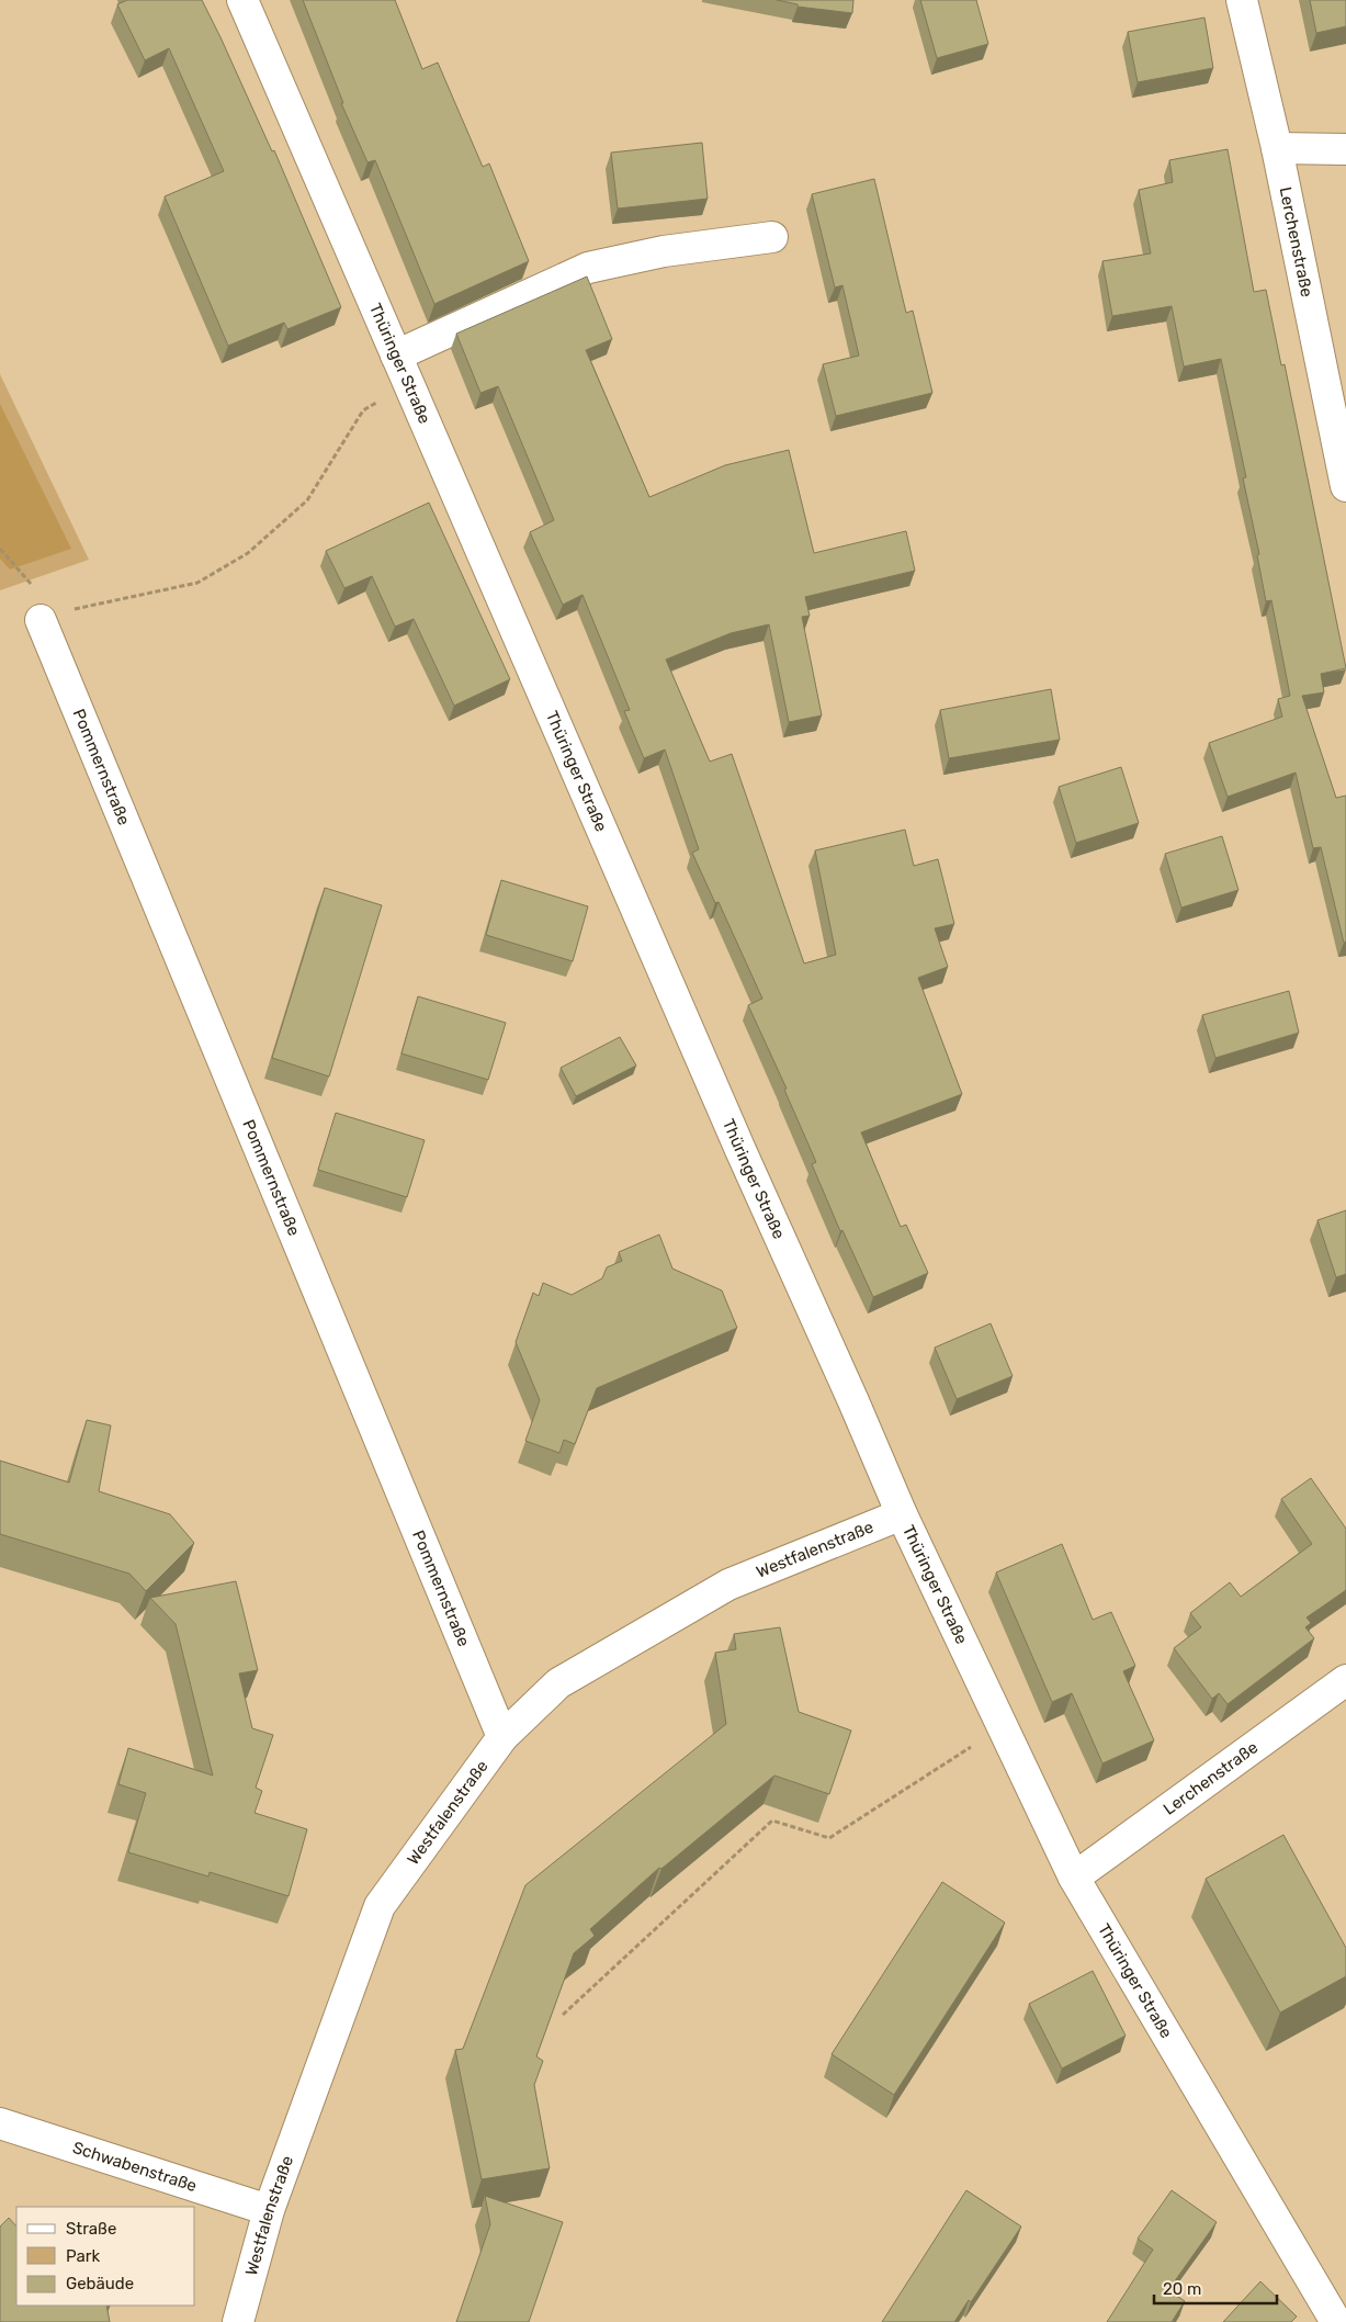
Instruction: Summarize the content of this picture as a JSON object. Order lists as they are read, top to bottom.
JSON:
{
  "streets": {
    "street": [
      "Lerchenstraße",
      "Thüringer Straße",
      "Pommernstraße",
      "Westfalenstraße",
      "Schwabenstraße"
    ]
  },
  "crossings": [
    ["Lerchenstraße", "Thüringer Straße"],
    ["Thüringer Straße", "Westfalenstraße"],
    ["Pommernstraße", "Westfalenstraße"],
    ["Westfalenstraße", "Schwabenstraße"]
  ],
  "legend": ["Straße", "Park", "Gebäude"],
  "scale_bar": "20 m"
}
